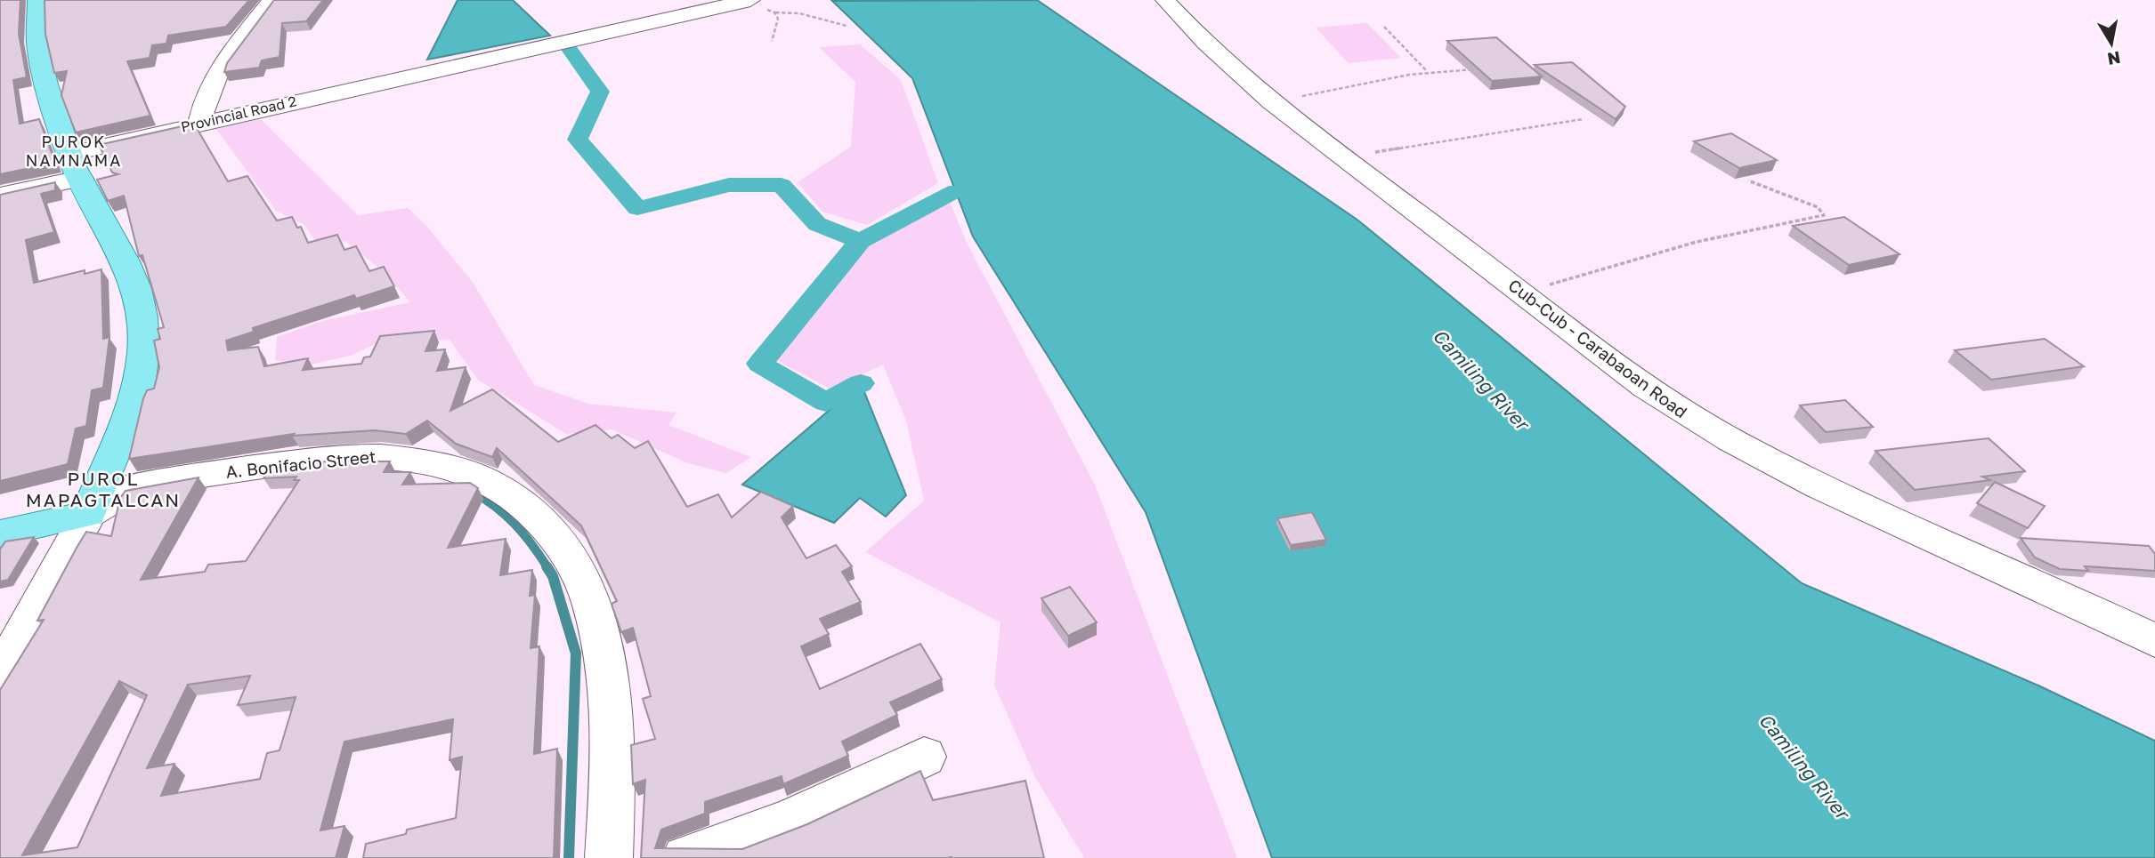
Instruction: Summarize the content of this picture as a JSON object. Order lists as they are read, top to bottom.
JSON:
{
  "streets": {
    "street": ["Provincial Road 2", "Cub-Cub - Carabaoan Road", "A. Bonifacio Street"]
  },
  "districts": ["PUROK NAMNAMA", "PUROL MAPAGTALCAN"],
  "water": ["Camiling River"],
  "north": "bottom"
}
